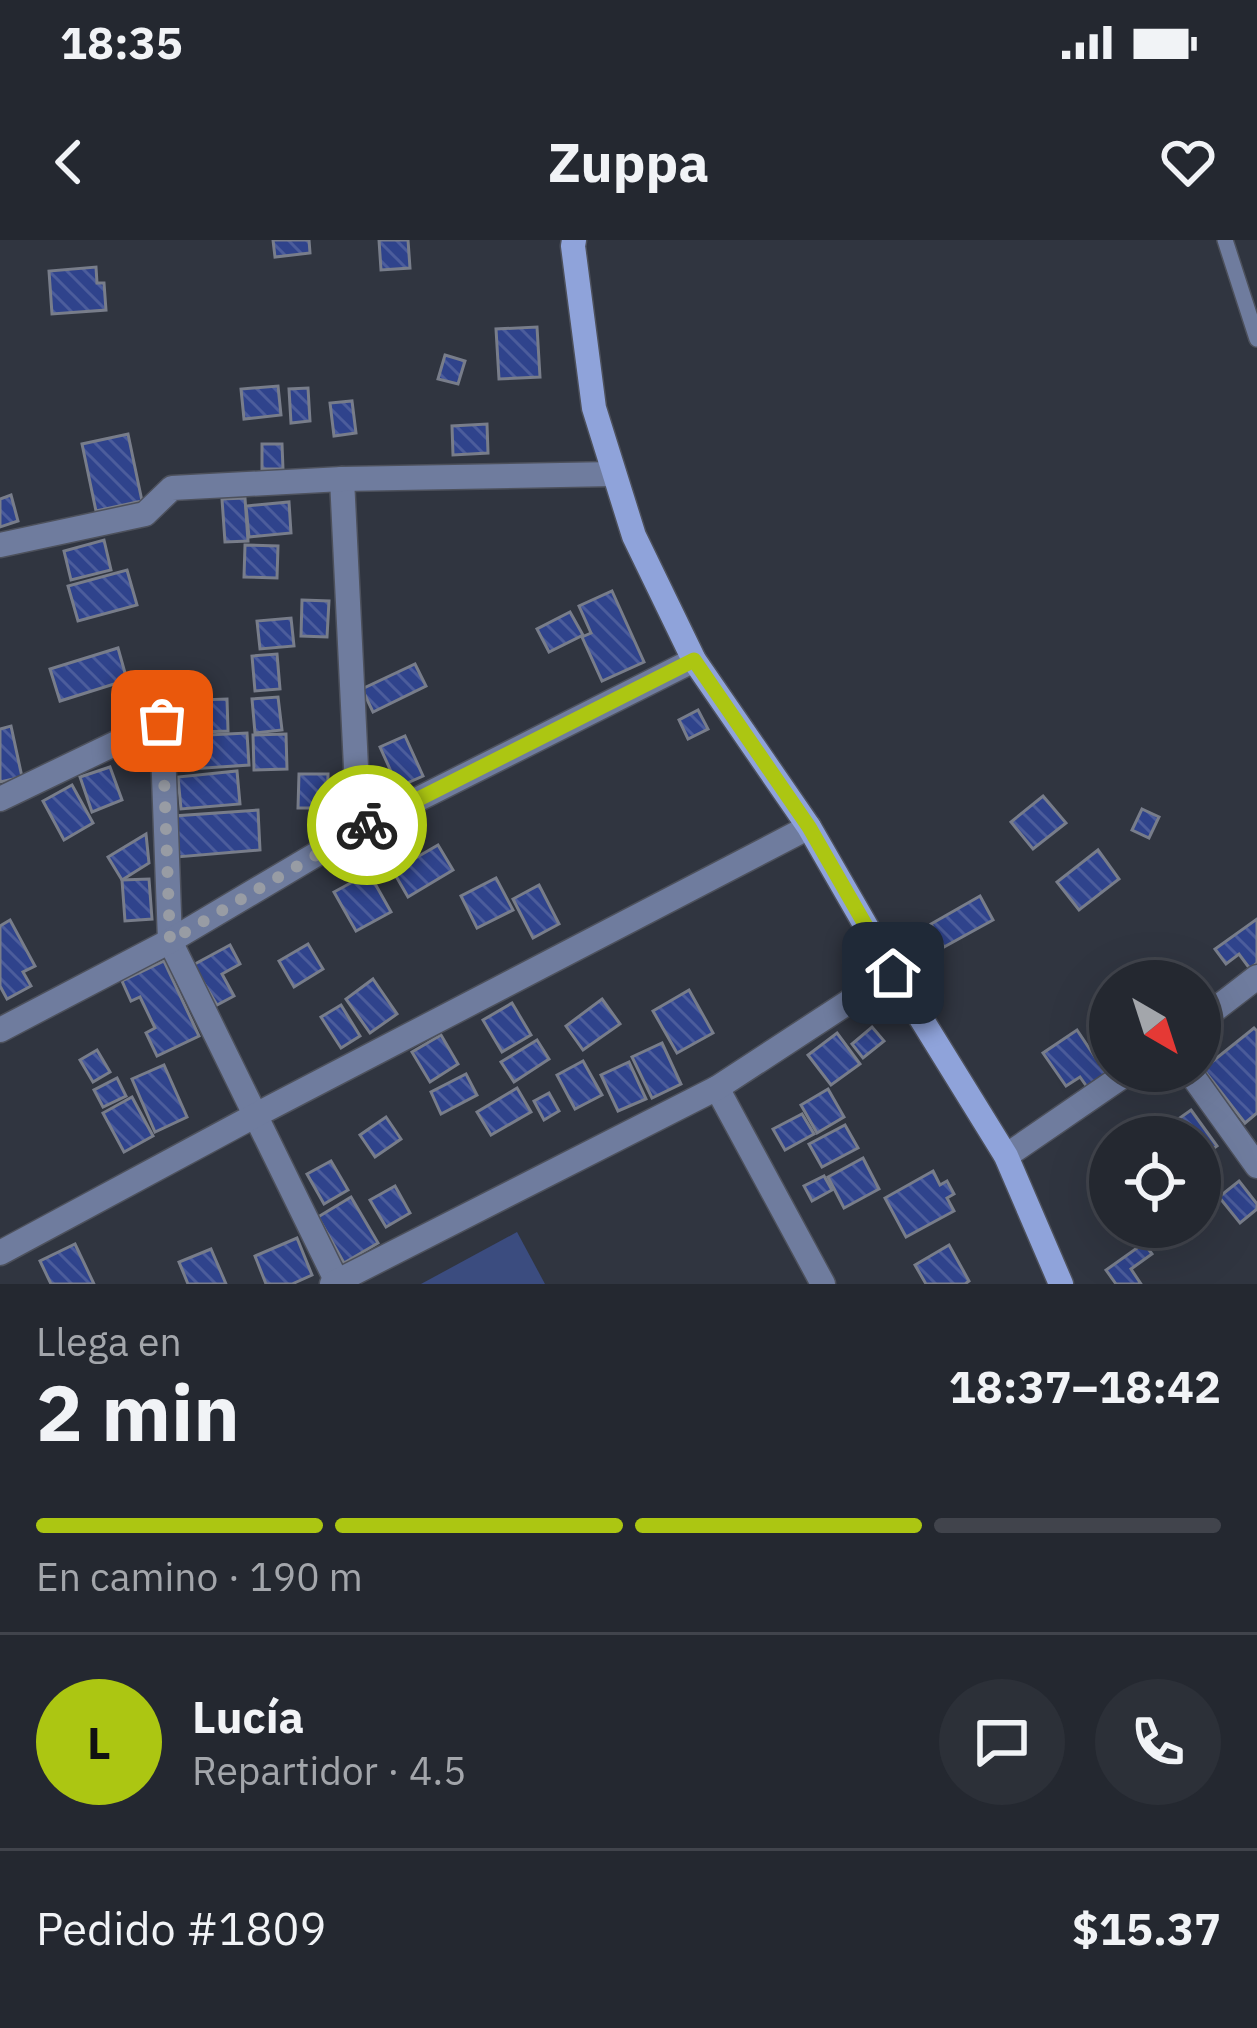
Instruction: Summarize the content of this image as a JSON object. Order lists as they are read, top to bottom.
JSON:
{
  "north": "bottom right",
  "page": {
    "status": "18:35",
    "header": "Zuppa",
    "heading": ["2 min", "Llega en", "18:37–18:42"],
    "panel": [
      "Lucía",
      "Repartidor · 4.5",
      "Pedido #1809",
      "$15.37"
    ],
    "bar": "En camino · 190 m",
    "round": "L"
  }
}
